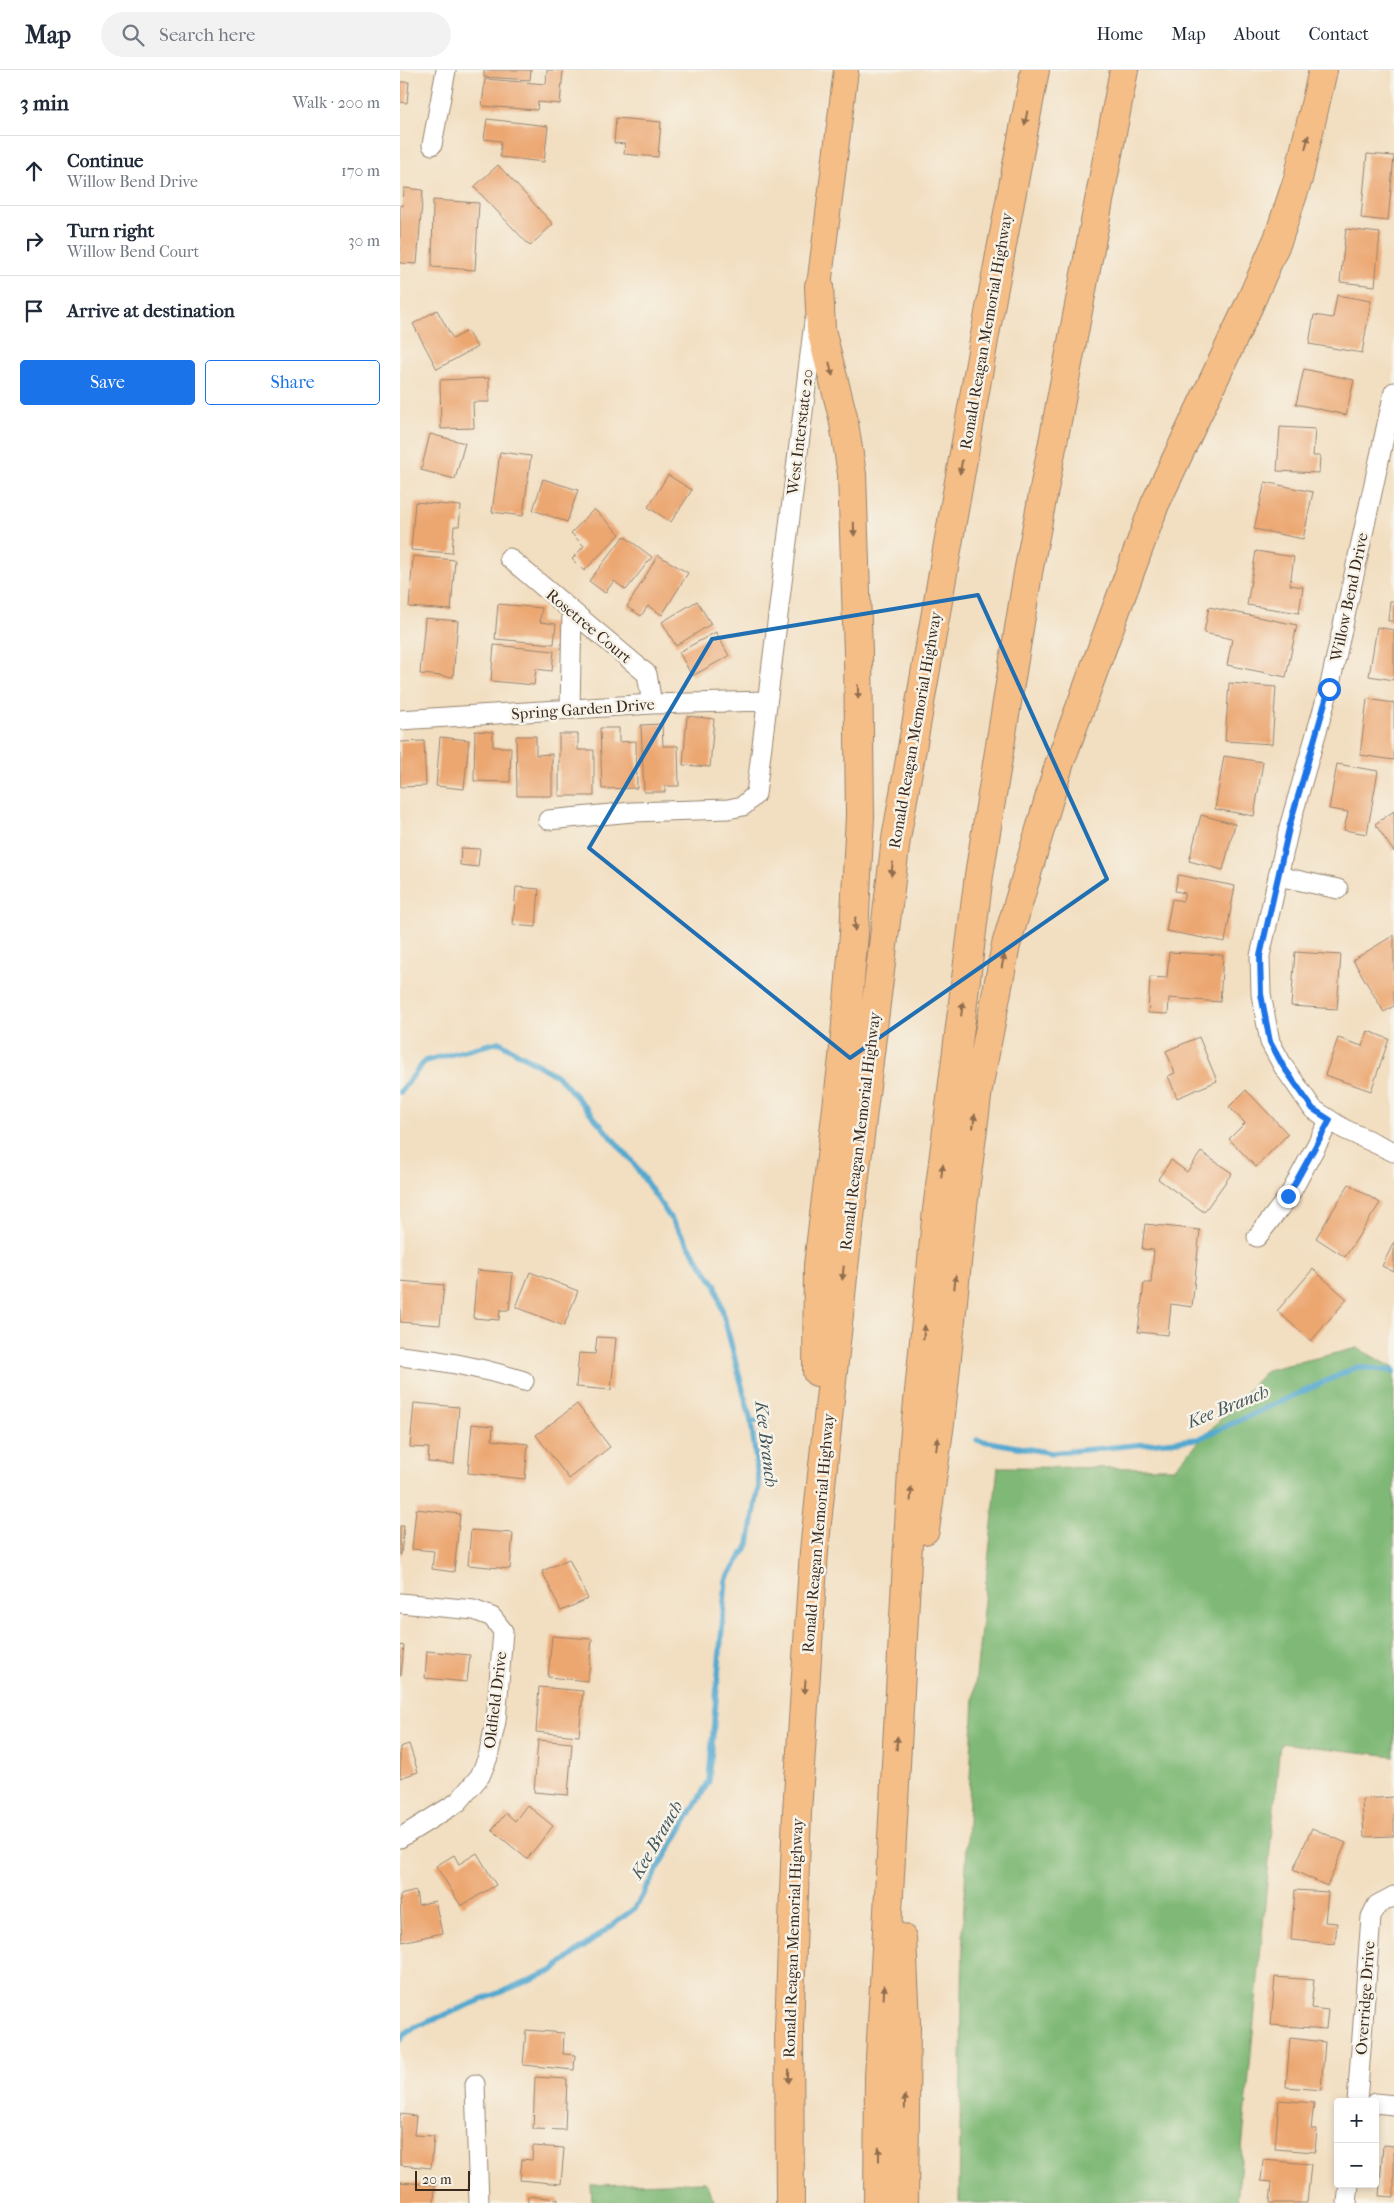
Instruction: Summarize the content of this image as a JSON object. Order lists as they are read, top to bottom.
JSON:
{
  "streets": {
    "highway": ["Ronald Reagan Memorial Highway"],
    "main road": ["West Interstate 20"],
    "street": [
      "Willow Bend Drive",
      "Rosetree Court",
      "Spring Garden Drive",
      "Oldfield Drive",
      "Overridge Drive"
    ]
  },
  "crossings": [
    ["West Interstate 20", "Spring Garden Drive"],
    ["Rosetree Court", "Spring Garden Drive"]
  ],
  "water": ["Kee Branch"],
  "scale_bar": "20 m",
  "page": {
    "header": "Map",
    "search": "Search here",
    "nav": [
      "Home",
      "Map",
      "About",
      "Contact"
    ],
    "heading": ["3 min", "Walk · 200 m"],
    "list": [
      ["Continue", "Willow Bend Drive", "170 m"],
      ["Turn right", "Willow Bend Court", "30 m"],
      "Arrive at destination"
    ],
    "buttons": ["Save", "Share"],
    "map_buttons": ["+", "−"],
    "scale": "20 m"
  }
}
